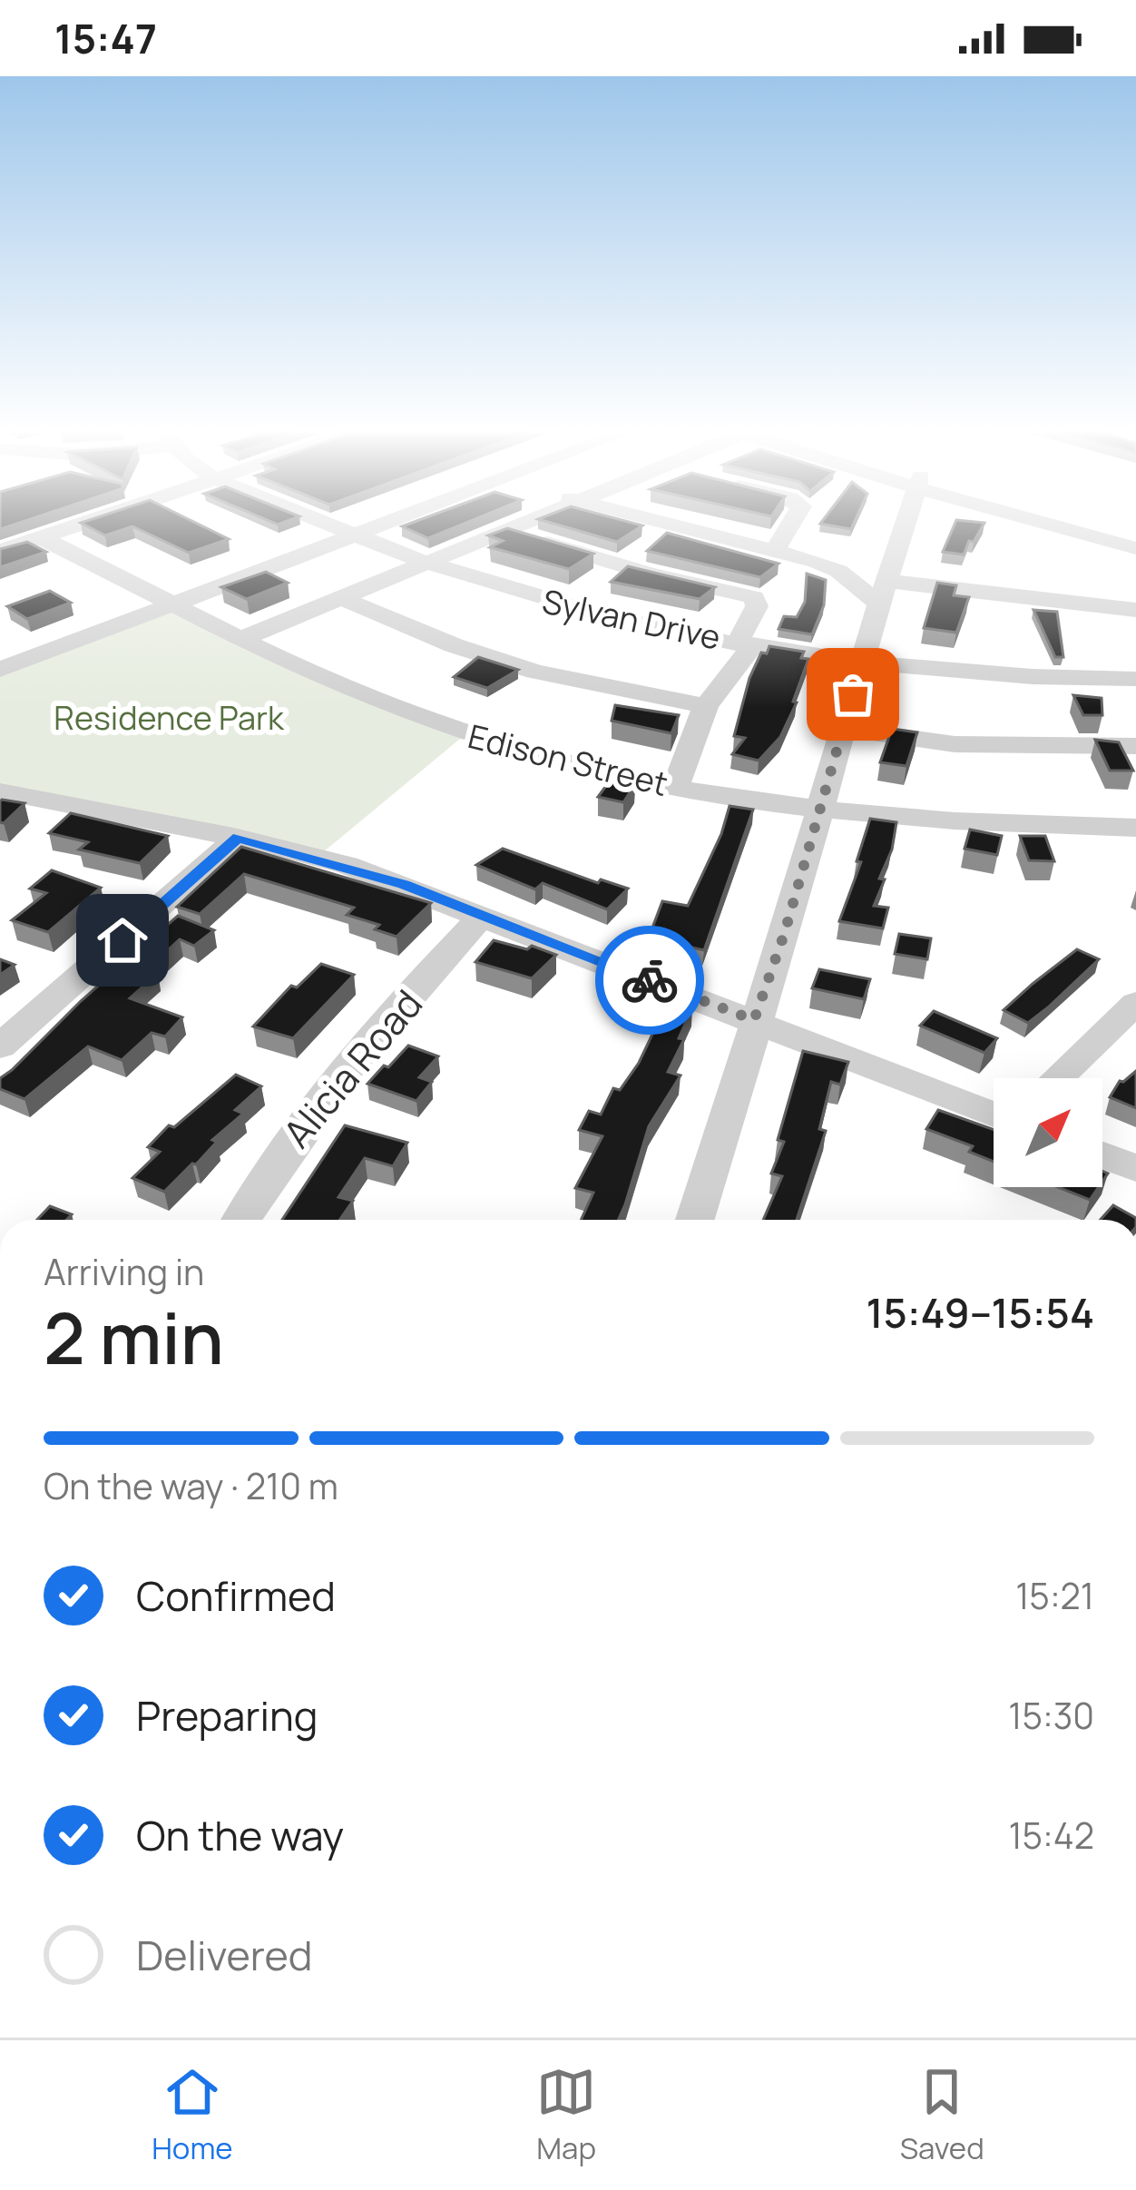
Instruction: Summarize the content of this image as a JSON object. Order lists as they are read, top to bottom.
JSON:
{
  "streets": {
    "street": ["Sylvan Drive", "Edison Street", "Alicia Road"]
  },
  "parks": ["Residence Park"],
  "north": "top right",
  "page": {
    "status": "15:47",
    "heading": ["2 min", "Arriving in", "15:49–15:54"],
    "bar": "On the way · 210 m",
    "list": [
      ["Confirmed", "15:21"],
      ["Preparing", "15:30"],
      ["On the way", "15:42"],
      "Delivered"
    ],
    "tabs": ["Home", "Map", "Saved"]
  }
}
